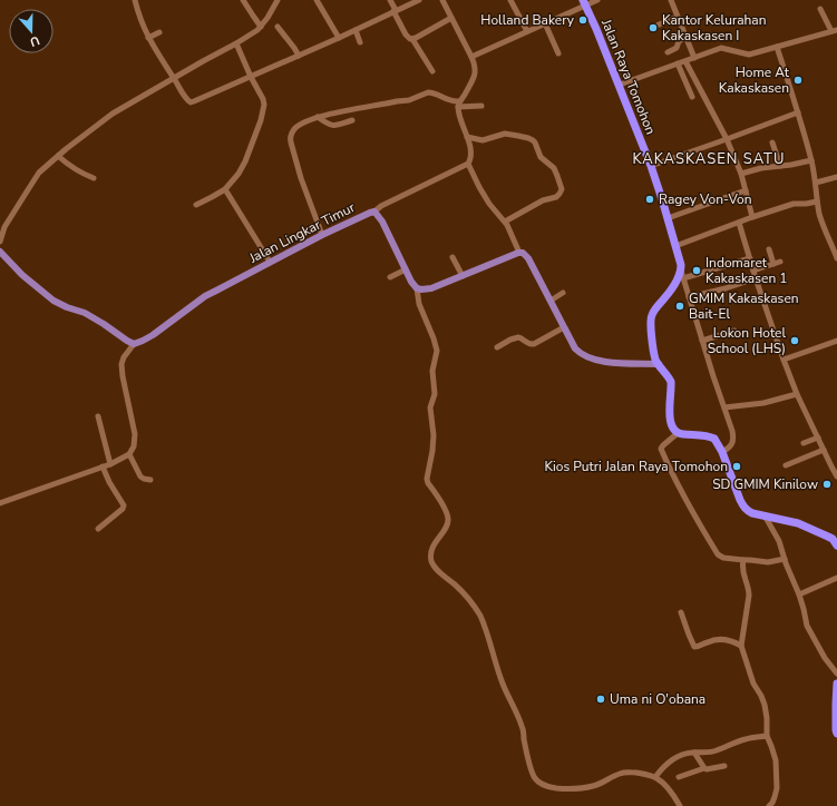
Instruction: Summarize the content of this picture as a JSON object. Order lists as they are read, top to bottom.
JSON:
{
  "streets": {
    "highway": ["Jalan Raya Tomohon"],
    "main road": ["Jalan Lingkar Timur"]
  },
  "districts": ["KAKASKASEN SATU"],
  "places": [
    "Holland Bakery",
    "Kantor Kelurahan Kakaskasen I",
    "Home At Kakaskasen",
    "Ragey Von-Von",
    "Indomaret Kakaskasen 1",
    "GMIM Kakaskasen Bait-El",
    "Lokon Hotel School (LHS)",
    "Kios Putri Jalan Raya Tomohon",
    "SD GMIM Kinilow",
    "Uma ni O'obana"
  ],
  "north": "bottom"
}
